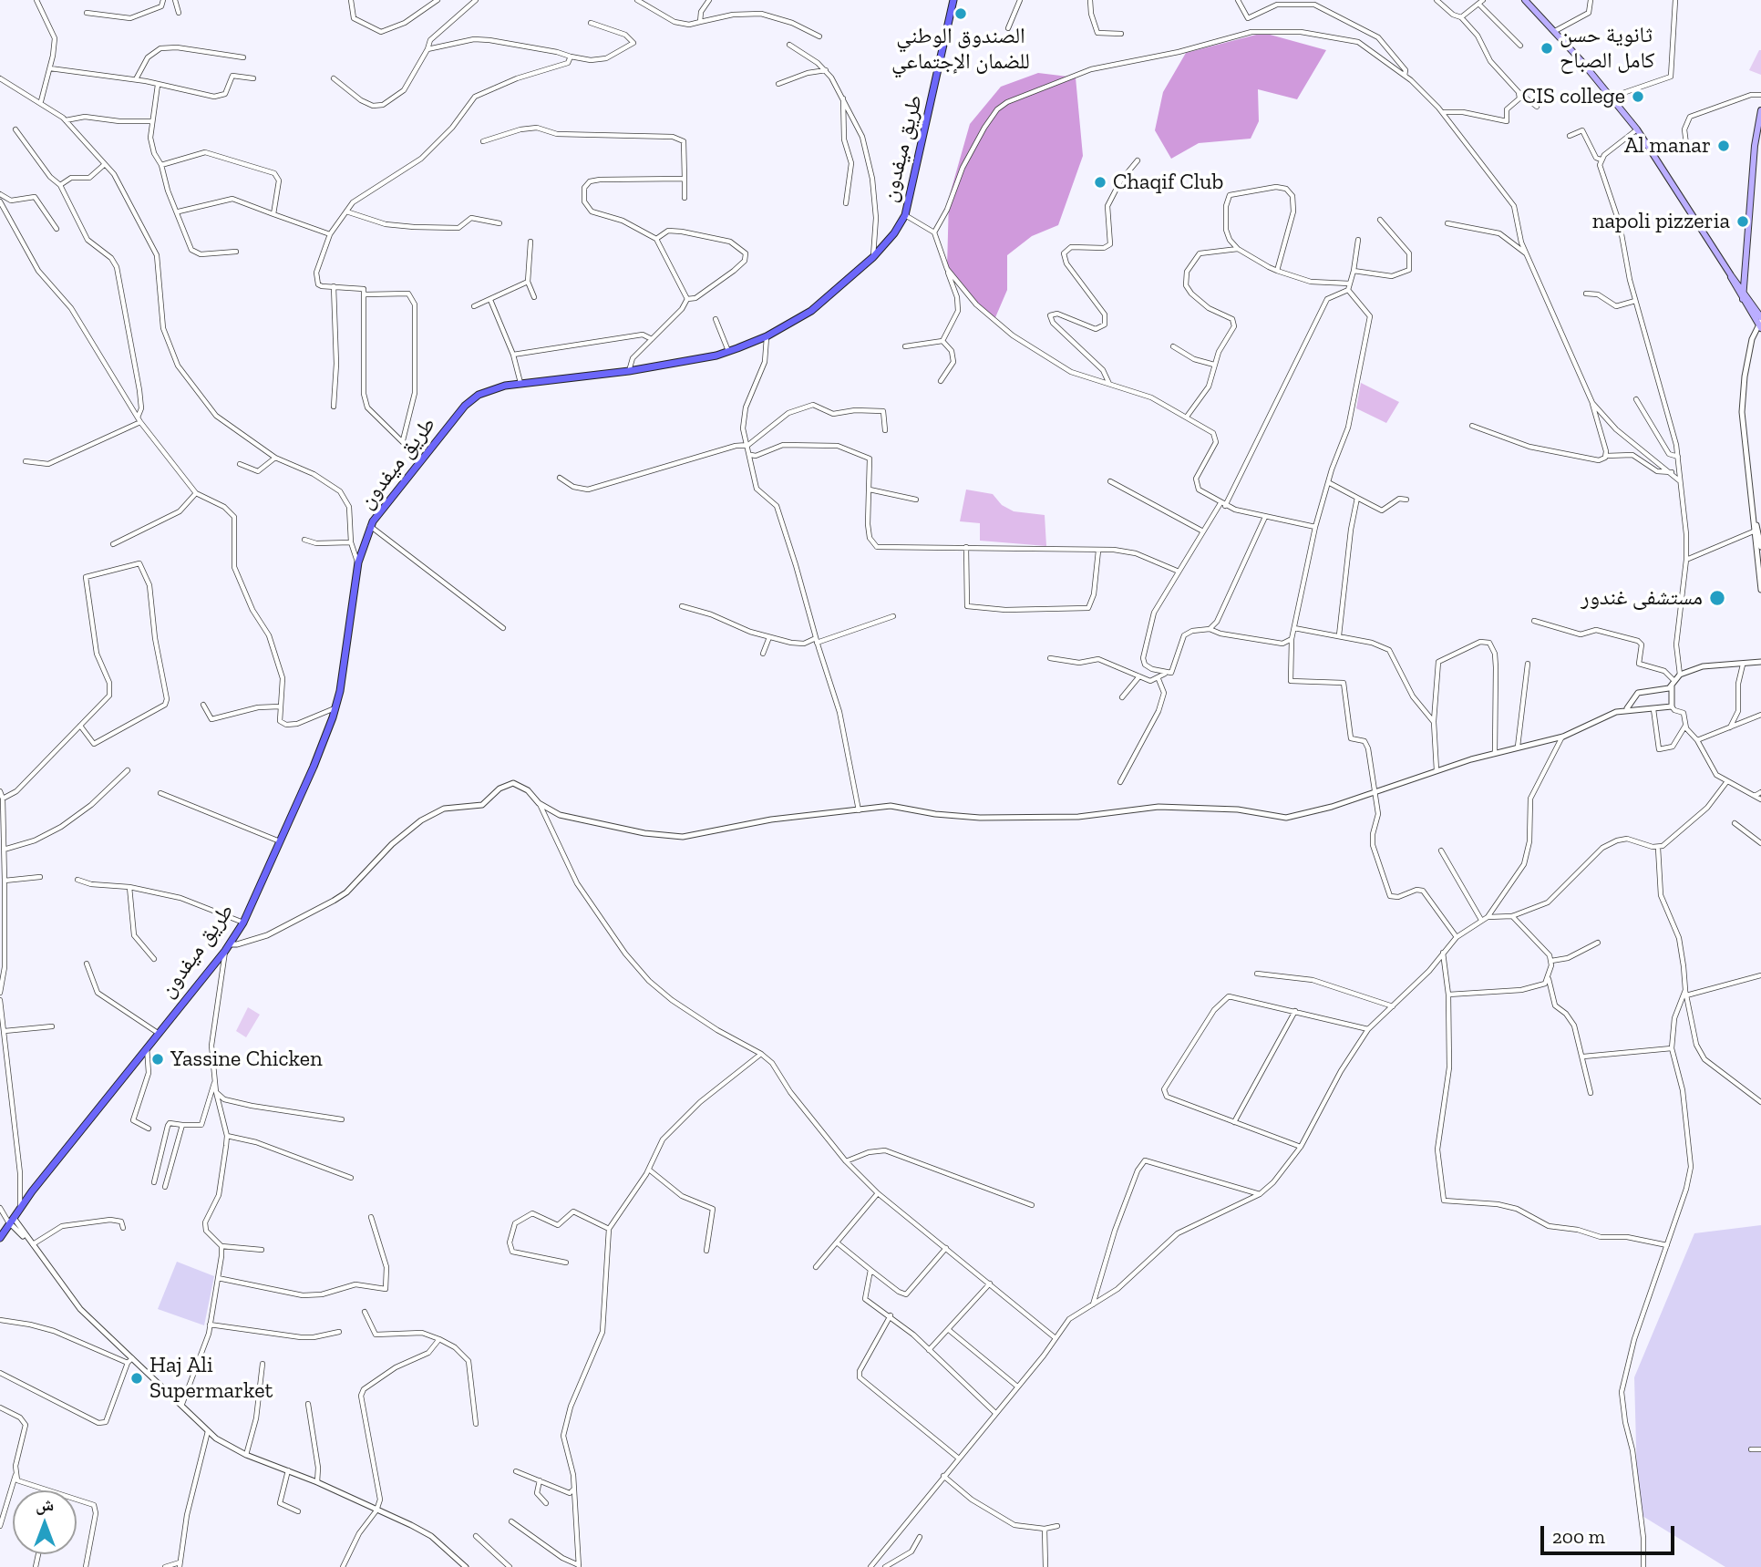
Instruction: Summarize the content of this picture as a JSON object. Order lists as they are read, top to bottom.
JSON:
{
  "streets": {
    "main road": ["طريق ميفدون"]
  },
  "places": [
    "الصندوق الوطني للضمان الإجتماعي",
    "ثانوية حسن كامل الصباح",
    "CIS college",
    "Al manar",
    "Chaqif Club",
    "napoli pizzeria",
    "مستشفى غندور",
    "Yassine Chicken",
    "Haj Ali Supermarket"
  ],
  "scale_bar": "200 m",
  "north": "top"
}
